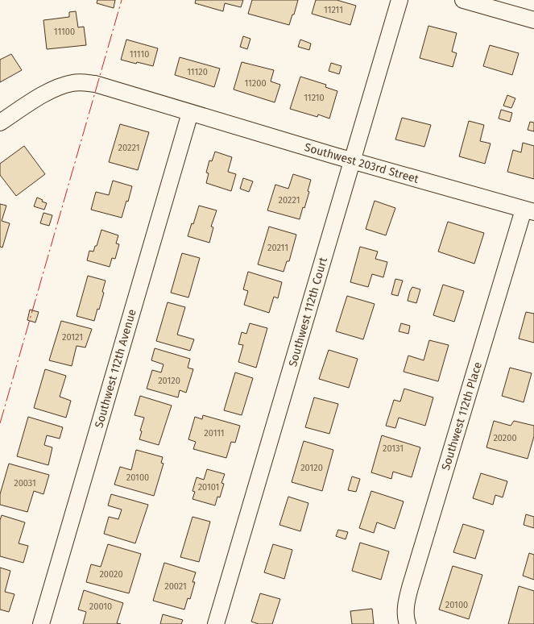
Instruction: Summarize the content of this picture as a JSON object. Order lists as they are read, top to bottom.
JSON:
{
  "streets": {
    "street": [
      "Southwest 203rd Street",
      "Southwest 112th Court",
      "Southwest 112th Avenue",
      "Southwest 112th Place"
    ]
  },
  "crossings": [
    ["Southwest 203rd Street", "Southwest 112th Court"],
    ["Southwest 203rd Street", "Southwest 112th Avenue"],
    ["Southwest 203rd Street", "Southwest 112th Place"]
  ],
  "house_numbers": [
    "11211",
    "11100",
    "11110",
    "11120",
    "11200",
    "11210",
    "20221",
    "20221",
    "20211",
    "20121",
    "20120",
    "20111",
    "20200",
    "20131",
    "20120",
    "20100",
    "20031",
    "20101",
    "20020",
    "20021",
    "20100",
    "20010"
  ]
}
